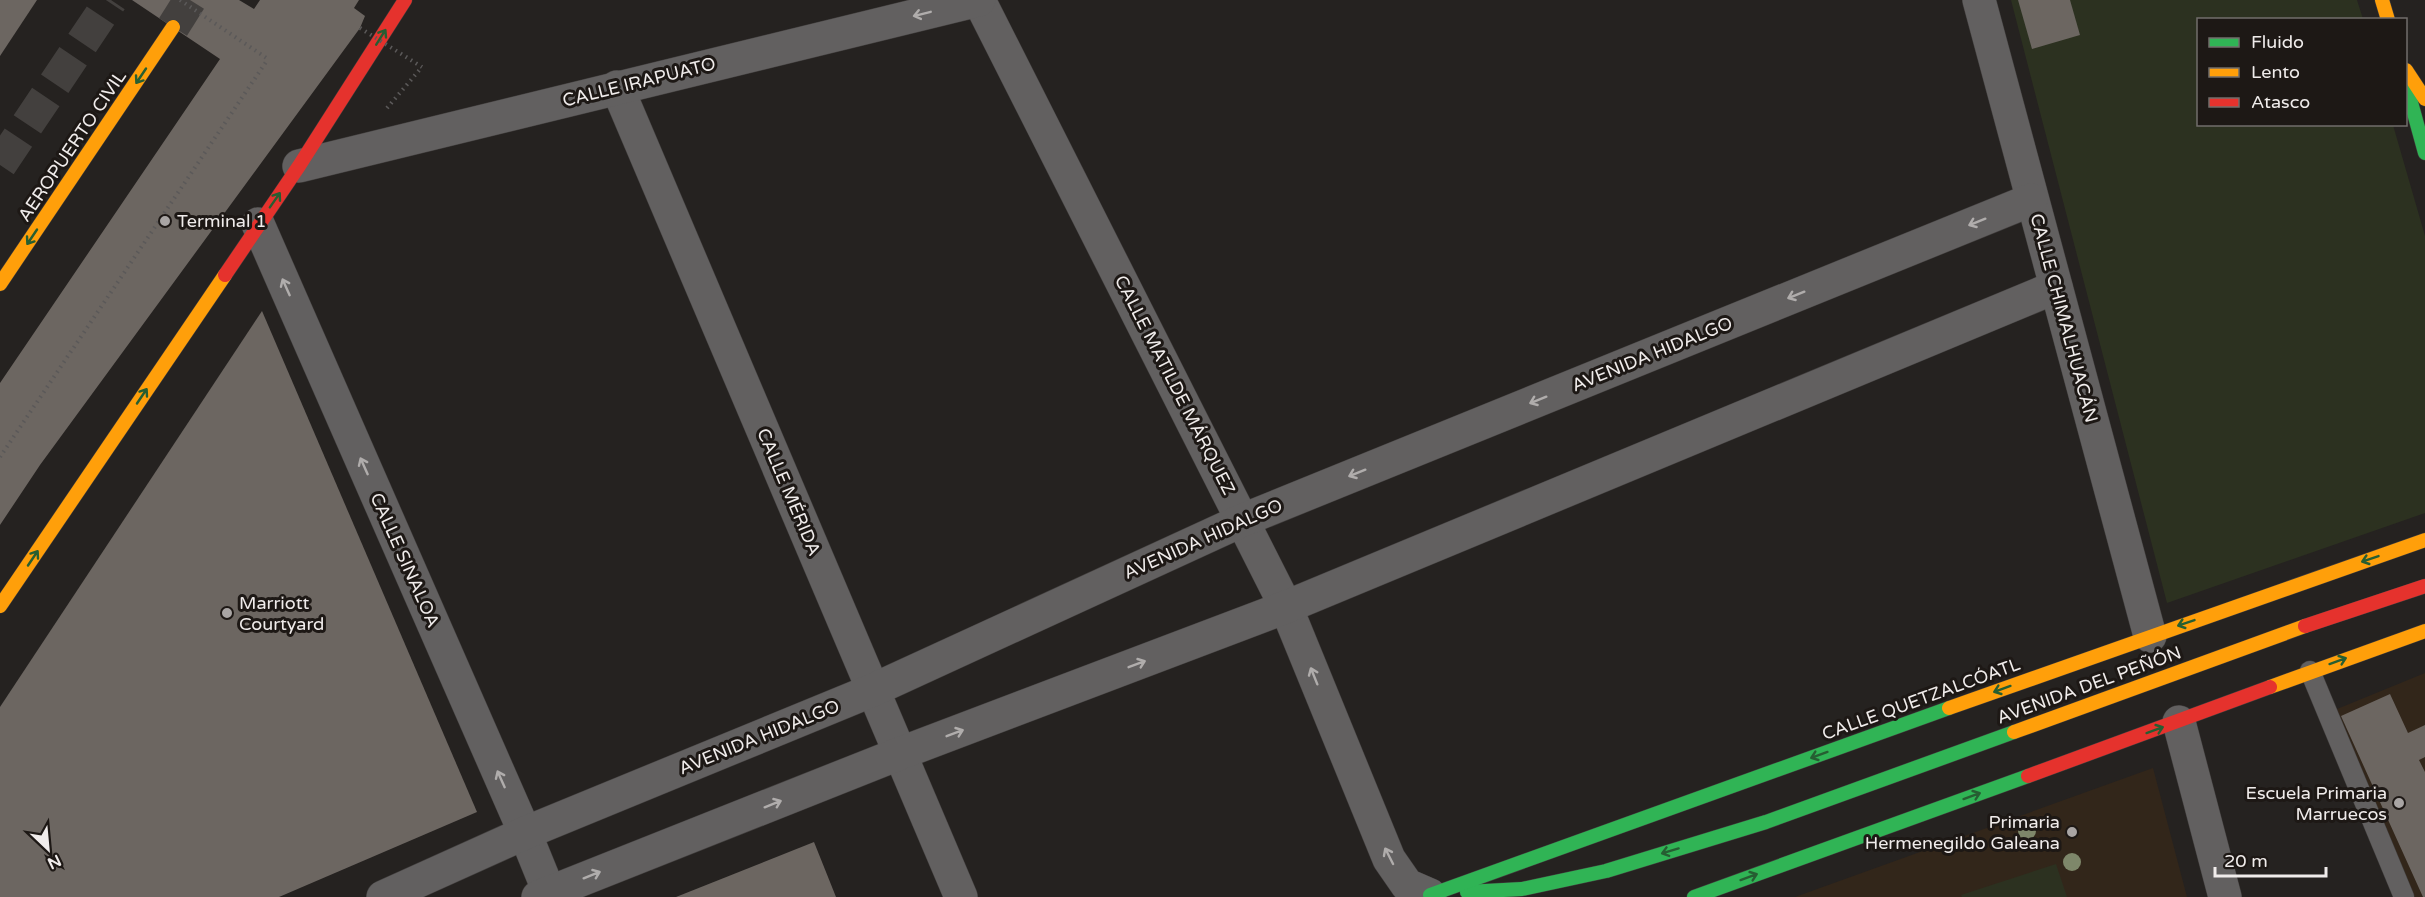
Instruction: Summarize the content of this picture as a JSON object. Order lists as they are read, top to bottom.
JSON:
{
  "streets": {
    "main road": ["AEROPUERTO CIVIL", "AVENIDA DEL PEÑÓN", "CALLE QUETZALCÓATL"],
    "street": [
      "CALLE IRAPUATO",
      "CALLE CHIMALHUACÁN",
      "AVENIDA HIDALGO",
      "CALLE MATILDE MÁRQUEZ",
      "CALLE MÉRIDA",
      "CALLE SINALOA"
    ]
  },
  "crossings": [
    ["CALLE IRAPUATO", "CALLE MATILDE MÁRQUEZ"],
    ["CALLE IRAPUATO", "CALLE MÉRIDA"],
    ["CALLE CHIMALHUACÁN", "AVENIDA HIDALGO"],
    ["CALLE CHIMALHUACÁN", "CALLE QUETZALCÓATL"],
    ["AVENIDA HIDALGO", "CALLE MATILDE MÁRQUEZ"],
    ["AVENIDA HIDALGO", "CALLE MÉRIDA"],
    ["AVENIDA HIDALGO", "CALLE SINALOA"],
    ["CALLE MATILDE MÁRQUEZ", "AVENIDA DEL PEÑÓN"],
    ["CALLE MATILDE MÁRQUEZ", "CALLE QUETZALCÓATL"],
    ["AVENIDA DEL PEÑÓN", "CALLE QUETZALCÓATL"]
  ],
  "one_way": ["CALLE IRAPUATO", "AEROPUERTO CIVIL", "CALLE SINALOA"],
  "places": [
    "Terminal 1",
    "Marriott Courtyard",
    "Escuela Primaria Marruecos",
    "Primaria Hermenegildo Galeana"
  ],
  "legend": ["Fluido", "Lento", "Atasco"],
  "scale_bar": "20 m",
  "north": "bottom right"
}
